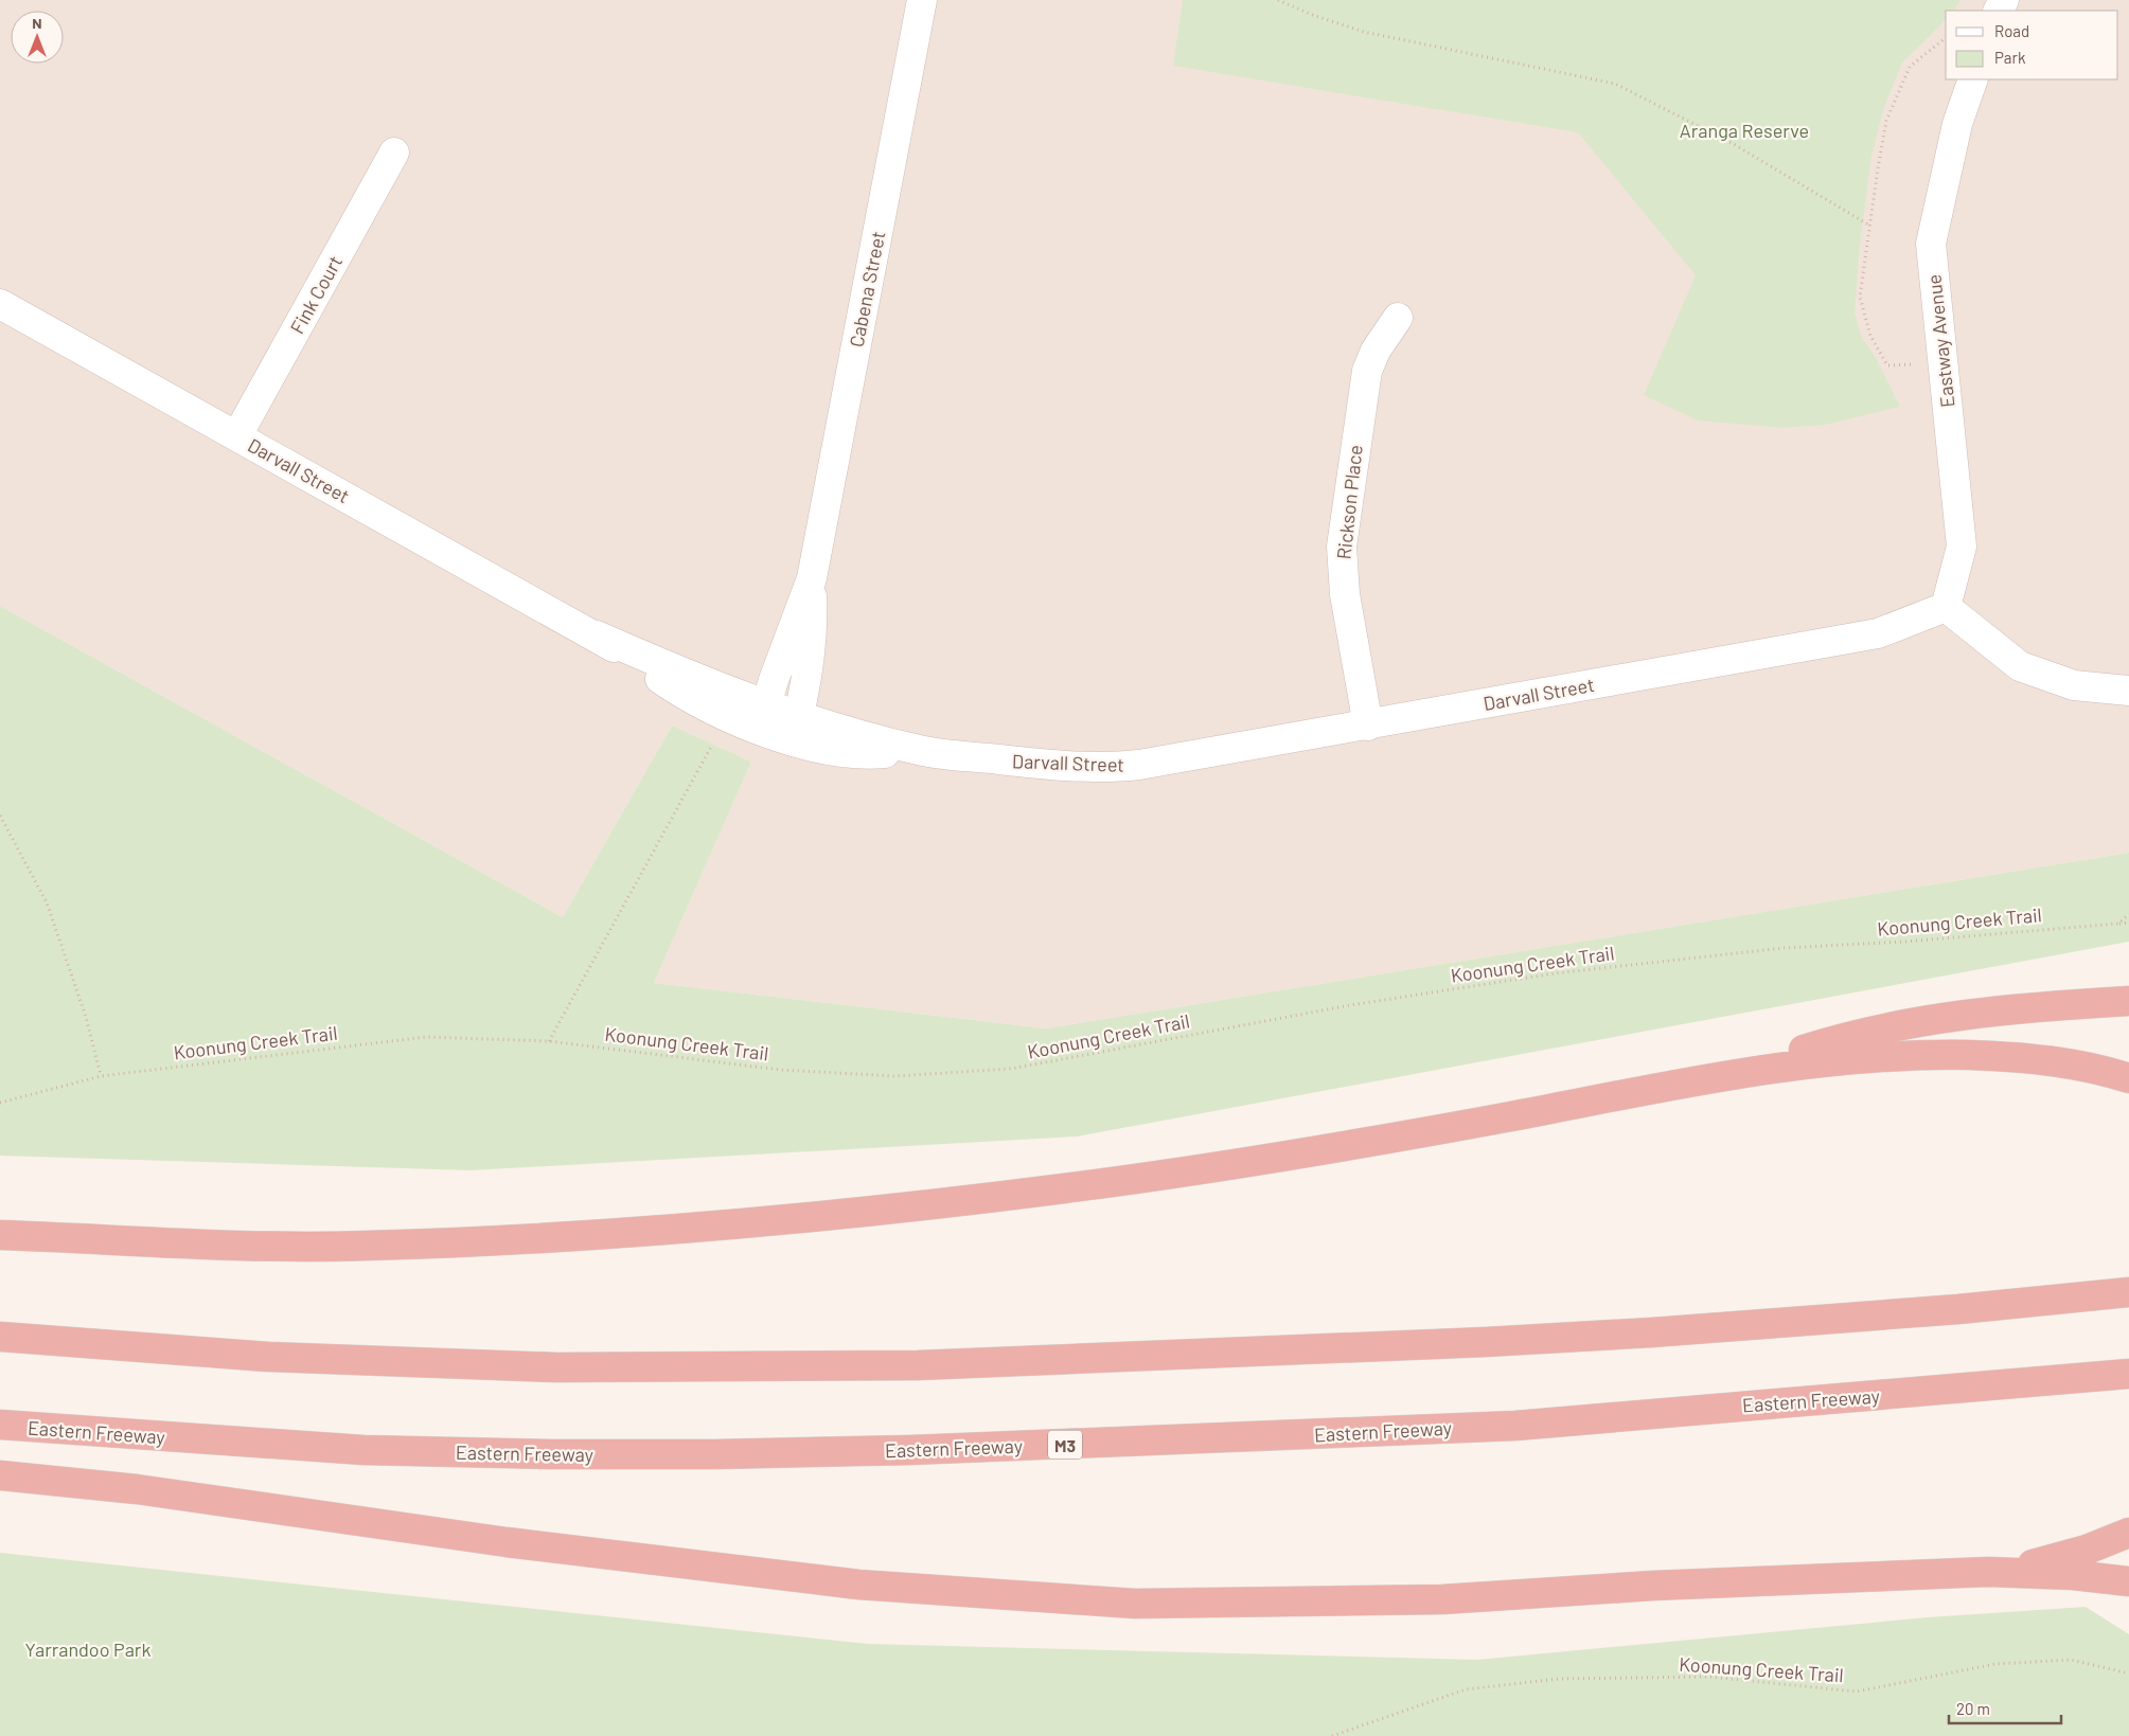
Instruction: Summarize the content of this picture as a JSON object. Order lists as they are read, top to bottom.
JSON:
{
  "streets": {
    "highway": ["Eastern Freeway", "M3"],
    "street": [
      "Cabena Street",
      "Fink Court",
      "Eastway Avenue",
      "Darvall Street",
      "Rickson Place"
    ],
    "path": ["Koonung Creek Trail"]
  },
  "crossings": [
    ["Cabena Street", "Darvall Street"],
    ["Fink Court", "Darvall Street"],
    ["Eastway Avenue", "Darvall Street"],
    ["Darvall Street", "Rickson Place"]
  ],
  "parks": ["Aranga Reserve", "Yarrandoo Park"],
  "legend": ["Road", "Park"],
  "scale_bar": "20 m",
  "north": "top"
}
